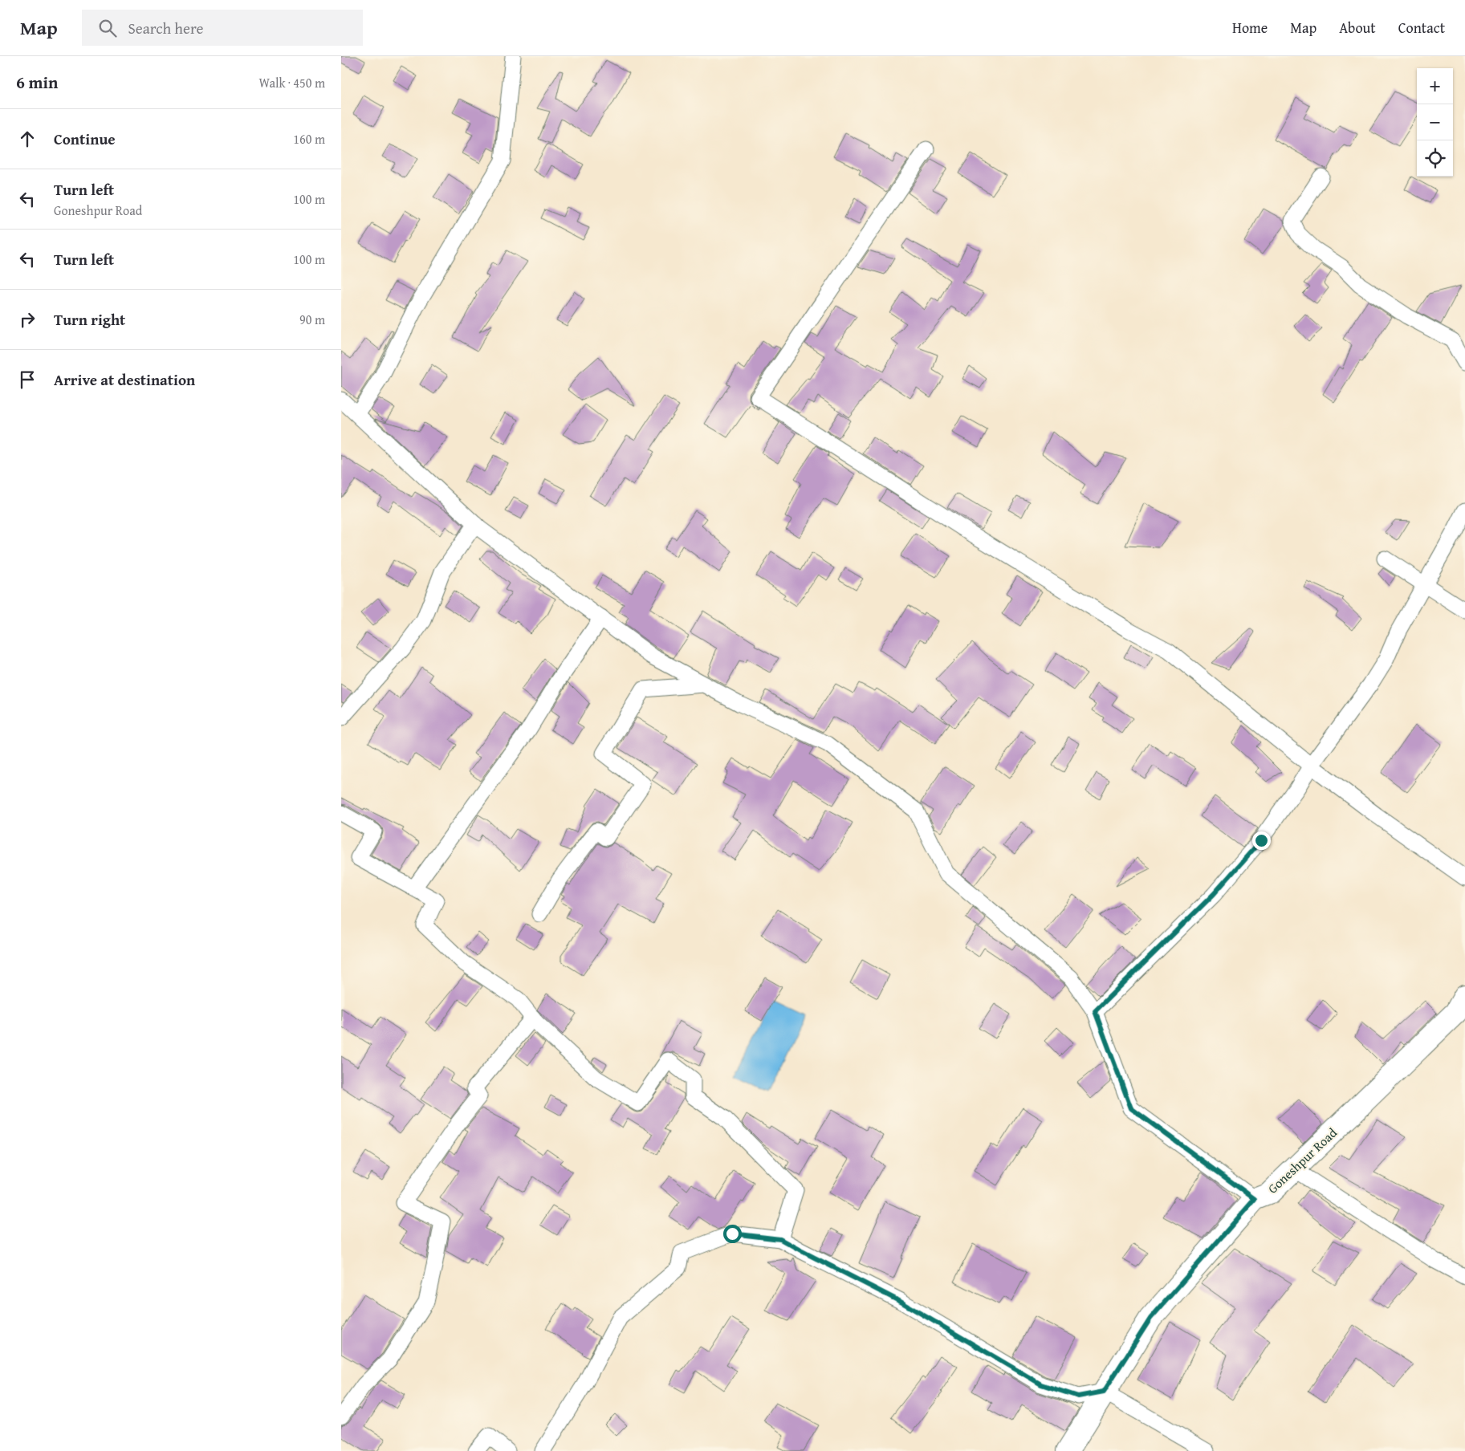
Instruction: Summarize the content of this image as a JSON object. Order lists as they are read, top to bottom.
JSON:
{
  "streets": {
    "street": ["Goneshpur Road"]
  },
  "page": {
    "header": "Map",
    "search": "Search here",
    "nav": [
      "Home",
      "Map",
      "About",
      "Contact"
    ],
    "heading": ["6 min", "Walk · 450 m"],
    "map_buttons": ["+", "−"],
    "list": [
      ["Continue", "160 m"],
      ["Turn left", "Goneshpur Road", "100 m"],
      ["Turn left", "100 m"],
      ["Turn right", "90 m"],
      "Arrive at destination"
    ]
  }
}
